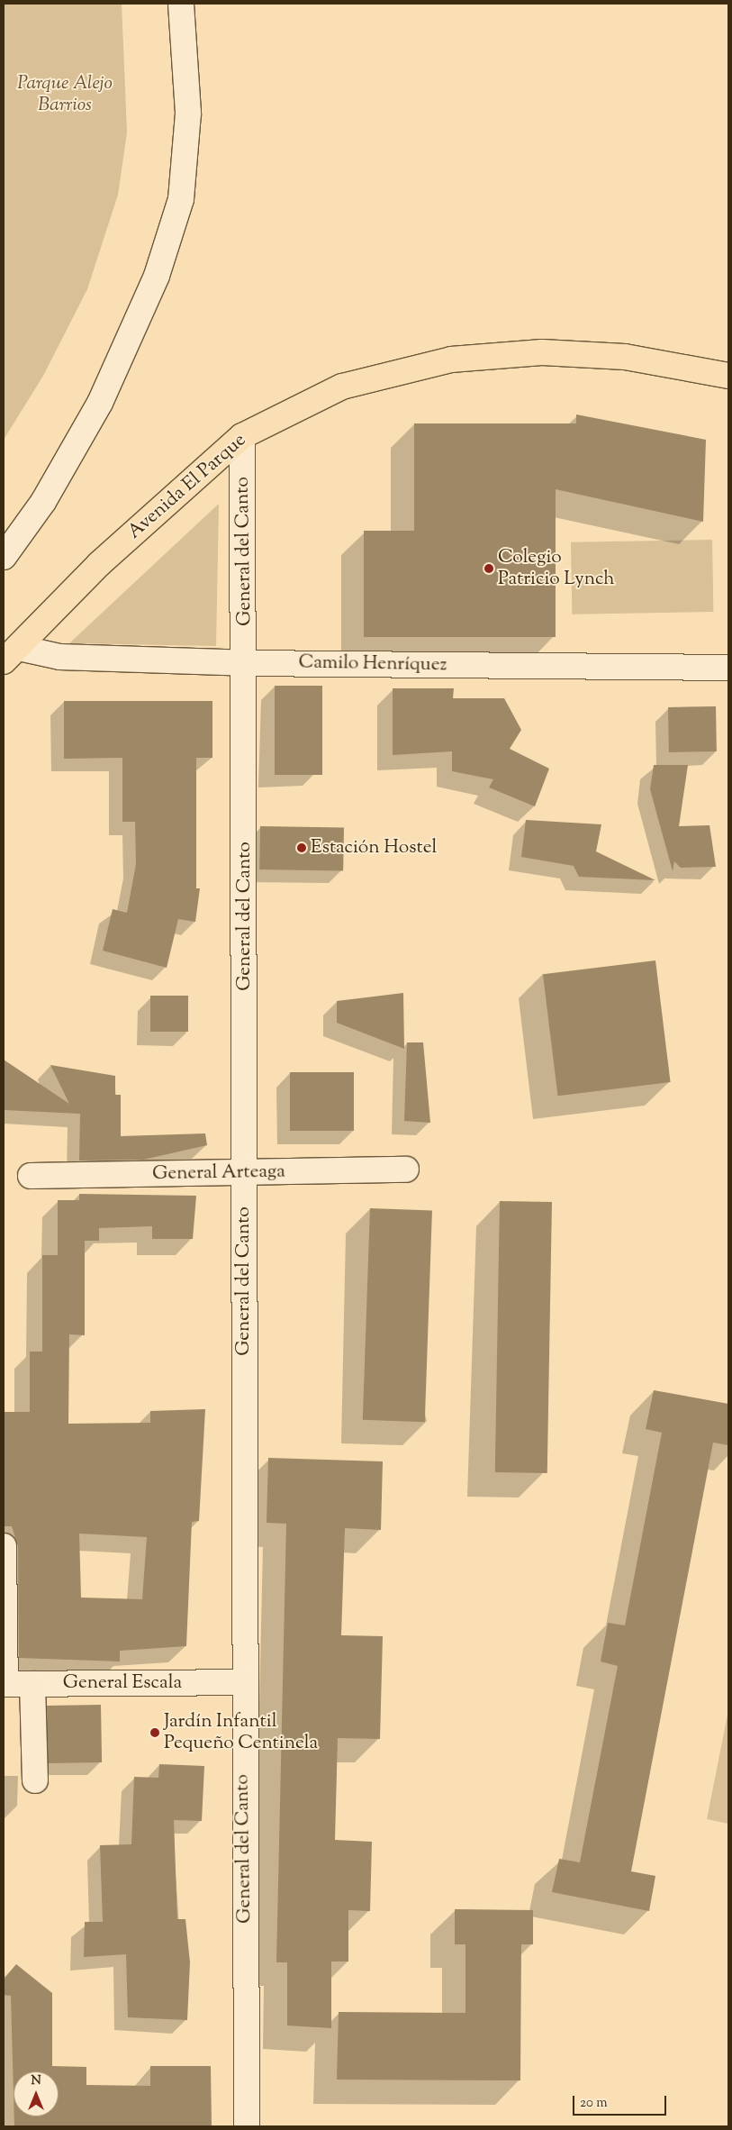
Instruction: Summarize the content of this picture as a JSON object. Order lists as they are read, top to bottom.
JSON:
{
  "streets": {
    "main road": ["Avenida El Parque"],
    "street": [
      "General del Canto",
      "Camilo Henríquez",
      "General Arteaga",
      "General Escala"
    ]
  },
  "crossings": [
    ["Avenida El Parque", "General del Canto"],
    ["Avenida El Parque", "Camilo Henríquez"],
    ["General del Canto", "Camilo Henríquez"],
    ["General del Canto", "General Arteaga"],
    ["General del Canto", "General Escala"]
  ],
  "parks": ["Parque Alejo Barrios"],
  "places": ["Colegio Patricio Lynch", "Estación Hostel", "Jardín Infantil Pequeño Centinela"],
  "scale_bar": "20 m",
  "north": "top"
}
